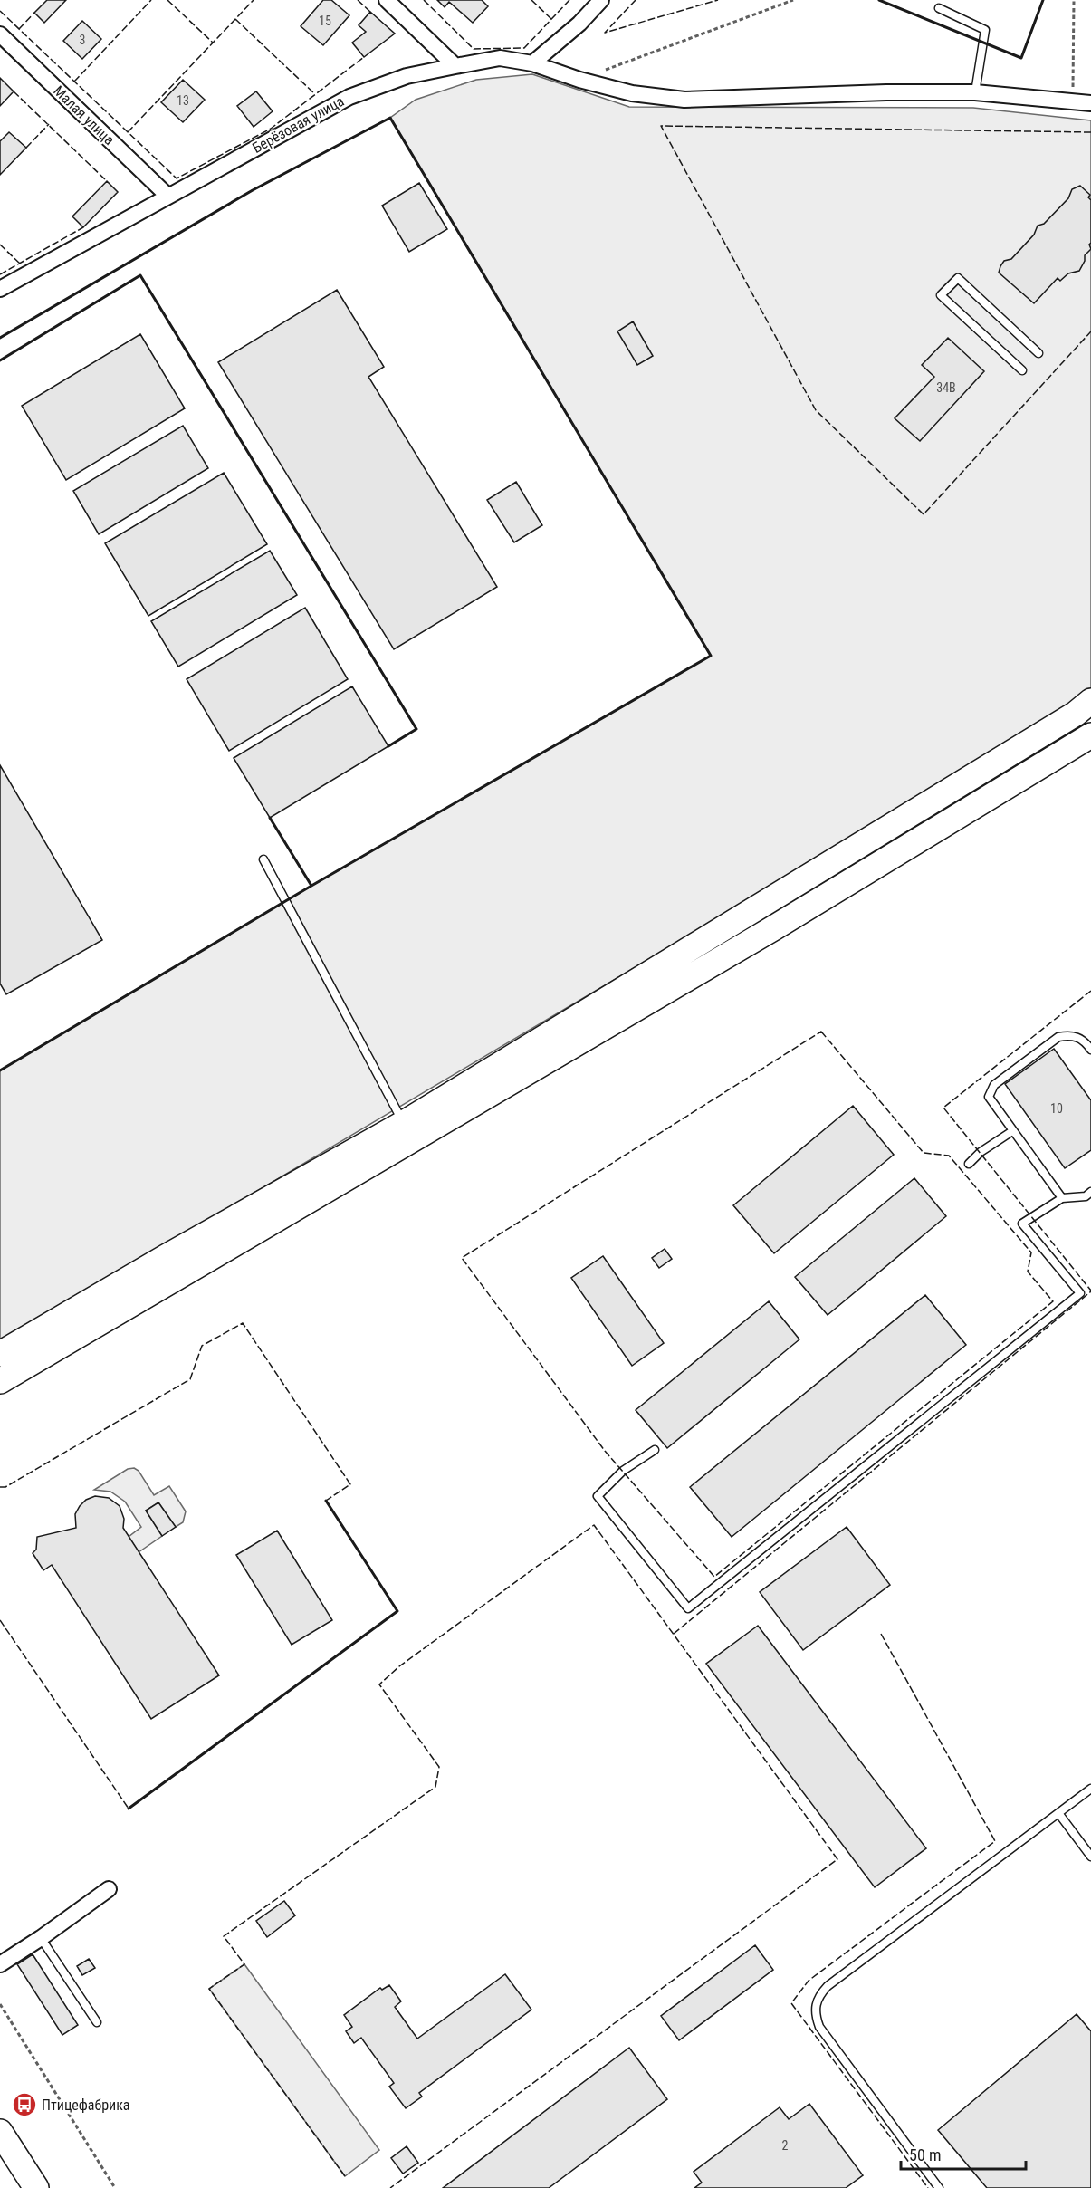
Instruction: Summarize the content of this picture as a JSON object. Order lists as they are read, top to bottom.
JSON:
{
  "streets": {
    "street": ["Малая улица", "Берёзовая улица"]
  },
  "crossings": [
    ["Малая улица", "Берёзовая улица"]
  ],
  "places": {
    "bus stop": ["Птицефабрика"]
  },
  "house_numbers": [
    "15",
    "3",
    "13",
    "34В",
    "10",
    "2"
  ],
  "scale_bar": "50 m"
}
